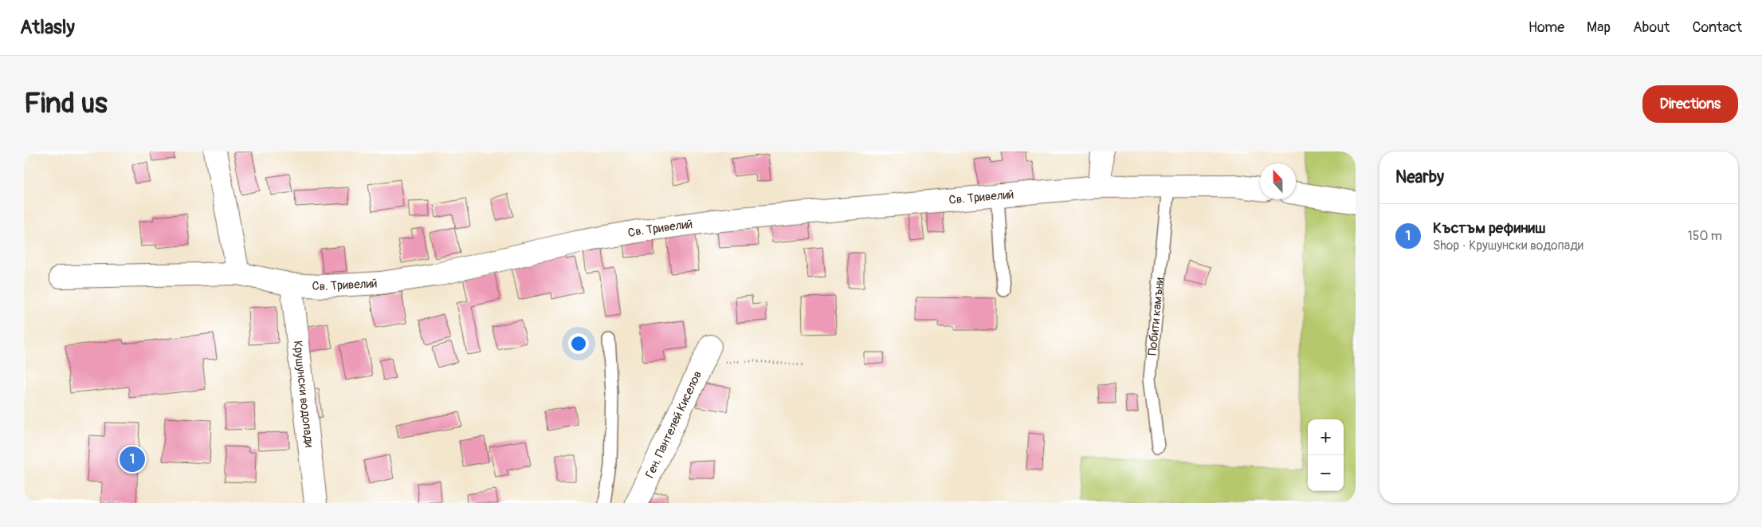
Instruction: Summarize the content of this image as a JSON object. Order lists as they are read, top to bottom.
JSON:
{
  "streets": {
    "street": ["Св. Тривелий", "Крушунски водопади", "Ген. Пантелей Киселов"],
    "lane": ["Побити камъни"]
  },
  "crossings": [
    ["Св. Тривелий", "Побити камъни"],
    ["Св. Тривелий", "Крушунски водопади"]
  ],
  "north": "top",
  "page": {
    "header": "Atlasly",
    "nav": [
      "Home",
      "Map",
      "About",
      "Contact"
    ],
    "buttons": "Directions",
    "title": "Find us",
    "heading": "Nearby",
    "list": [
      {
        "mark": "1",
        "name": "Къстъм рефиниш",
        "note": "Shop · Крушунски водопади",
        "value": "150 m"
      }
    ],
    "map_buttons": ["+", "−"],
    "pins": "1"
  }
}
